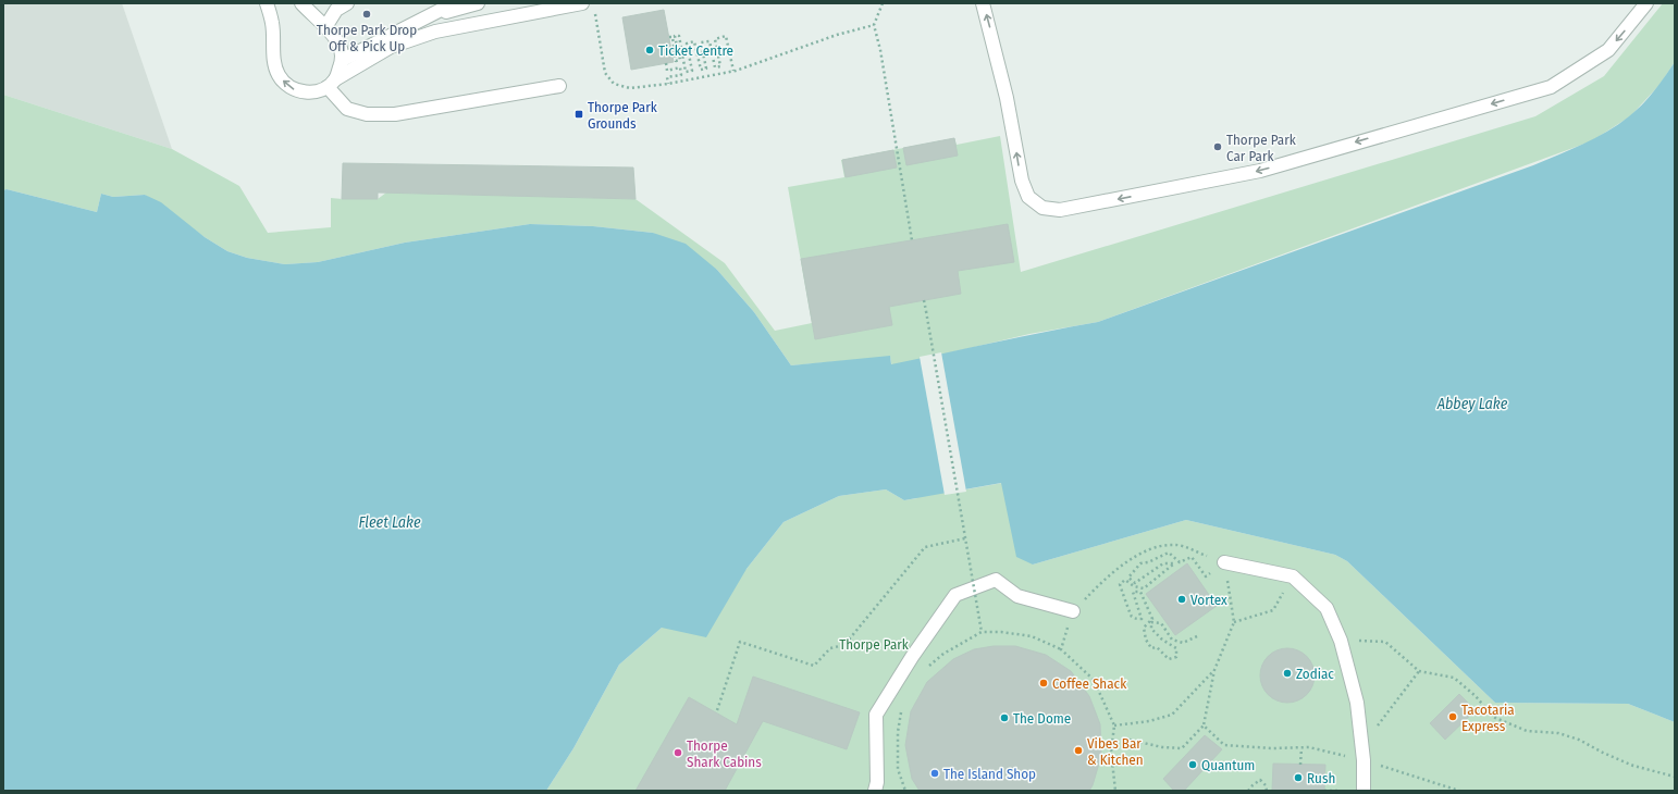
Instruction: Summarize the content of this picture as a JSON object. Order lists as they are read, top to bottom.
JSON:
{
  "water": ["Abbey Lake", "Fleet Lake"],
  "parks": ["Thorpe Park"],
  "places": {
    "other": [
      "Thorpe Park Drop Off & Pick Up",
      "Ticket Centre",
      "Thorpe Park Car Park",
      "Vortex",
      "Zodiac",
      "Coffee Shack",
      "Tacotaria Express",
      "The Dome",
      "Vibes Bar & Kitchen",
      "Thorpe Shark Cabins",
      "Quantum",
      "The Island Shop",
      "Rush"
    ],
    "transit": ["Thorpe Park Grounds"]
  }
}
